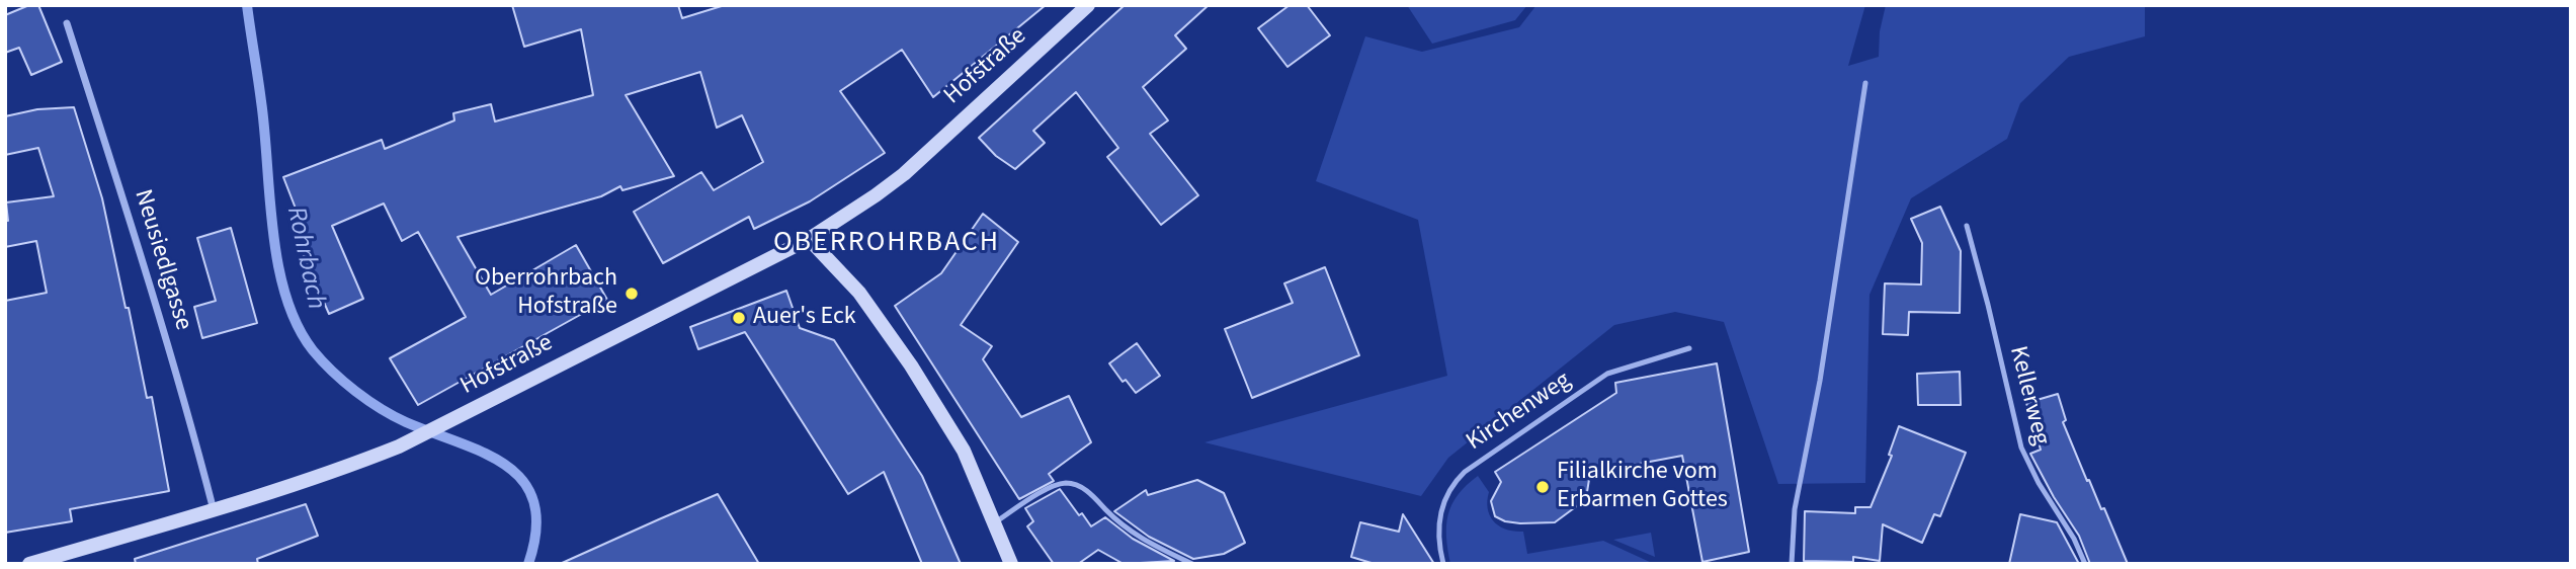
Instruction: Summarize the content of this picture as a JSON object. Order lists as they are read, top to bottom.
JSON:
{
  "streets": {
    "main road": ["Hofstraße"],
    "street": ["Neusiedlgasse"],
    "lane": ["Kellerweg", "Kirchenweg"]
  },
  "crossings": [
    ["Hofstraße", "Neusiedlgasse"]
  ],
  "districts": ["OBERROHRBACH"],
  "water": ["Rohrbach"],
  "places": ["Oberrohrbach Hofstraße", "Auer's Eck", "Filialkirche vom Erbarmen Gottes"]
}
